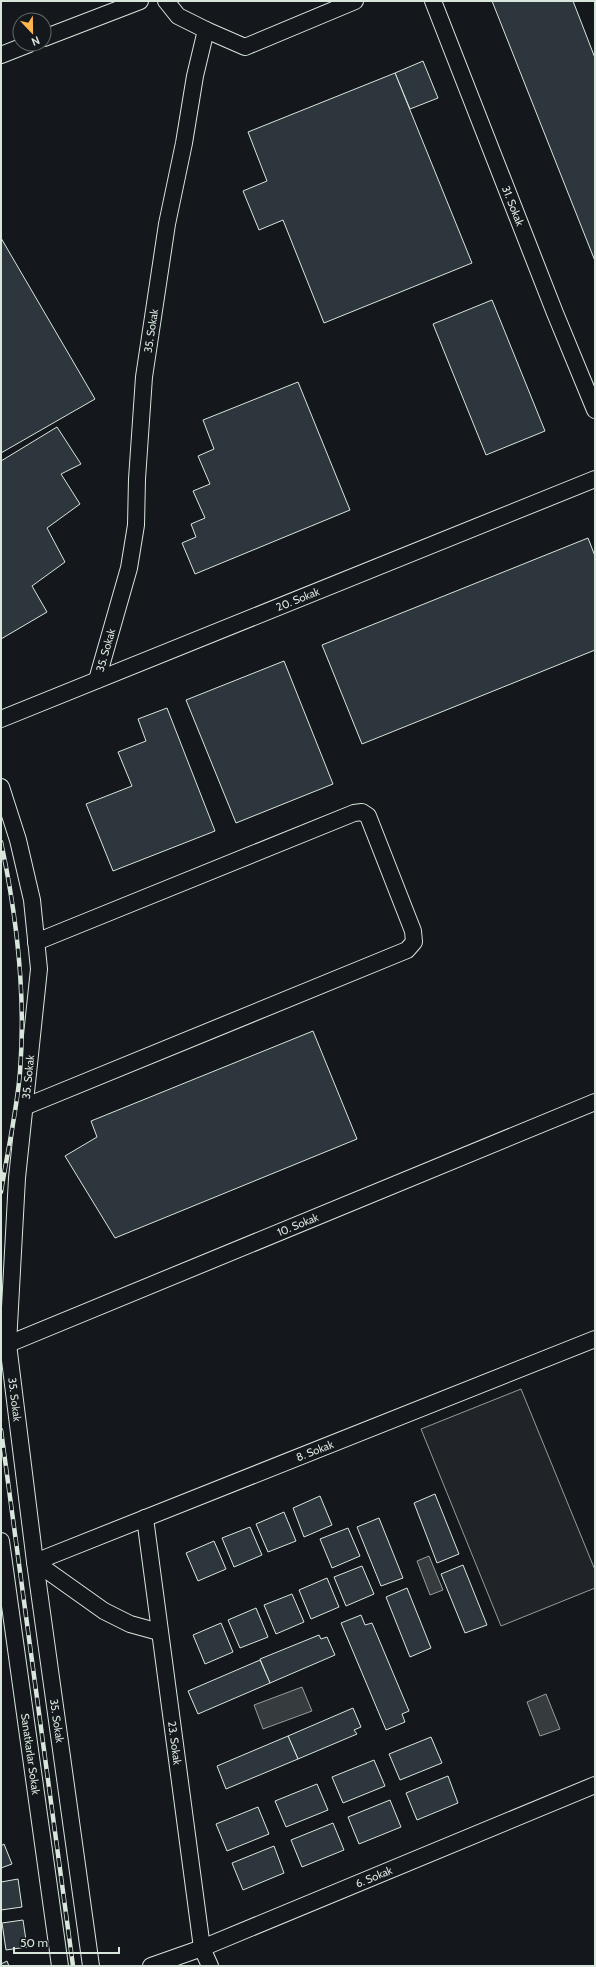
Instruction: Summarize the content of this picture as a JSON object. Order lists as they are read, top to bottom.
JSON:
{
  "streets": {
    "street": [
      "31. Sokak",
      "35. Sokak",
      "20. Sokak",
      "10. Sokak",
      "8. Sokak",
      "23. Sokak",
      "Sanatkarlar Sokak",
      "6. Sokak"
    ]
  },
  "crossings": [
    ["35. Sokak", "20. Sokak"],
    ["35. Sokak", "10. Sokak"],
    ["35. Sokak", "8. Sokak"],
    ["8. Sokak", "23. Sokak"],
    ["23. Sokak", "6. Sokak"]
  ],
  "scale_bar": "50 m",
  "north": "bottom"
}
